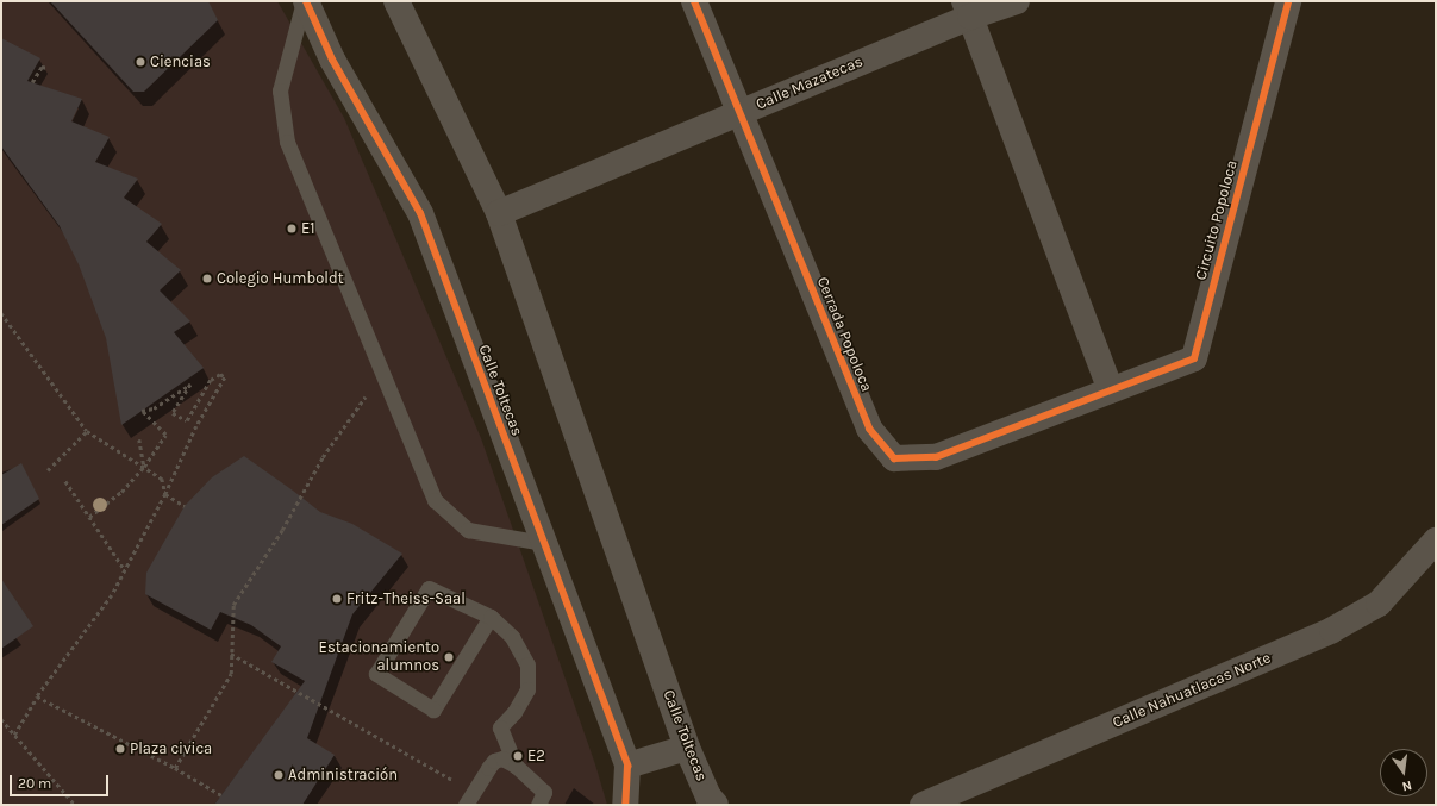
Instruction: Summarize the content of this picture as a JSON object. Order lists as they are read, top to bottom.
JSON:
{
  "streets": {
    "street": [
      "Calle Mazatecas",
      "Circuito Popoloca",
      "Cerrada Popoloca",
      "Calle Toltecas",
      "Calle Nahuatlacas Norte"
    ]
  },
  "crossings": [
    ["Calle Mazatecas", "Cerrada Popoloca"],
    ["Calle Mazatecas", "Calle Toltecas"],
    ["Circuito Popoloca", "Cerrada Popoloca"]
  ],
  "places": [
    "Ciencias",
    "E1",
    "Colegio Humboldt",
    "Fritz-Theiss-Saal",
    "Estacionamiento alumnos",
    "Plaza civica",
    "E2",
    "Administración"
  ],
  "scale_bar": "20 m",
  "north": "bottom"
}
